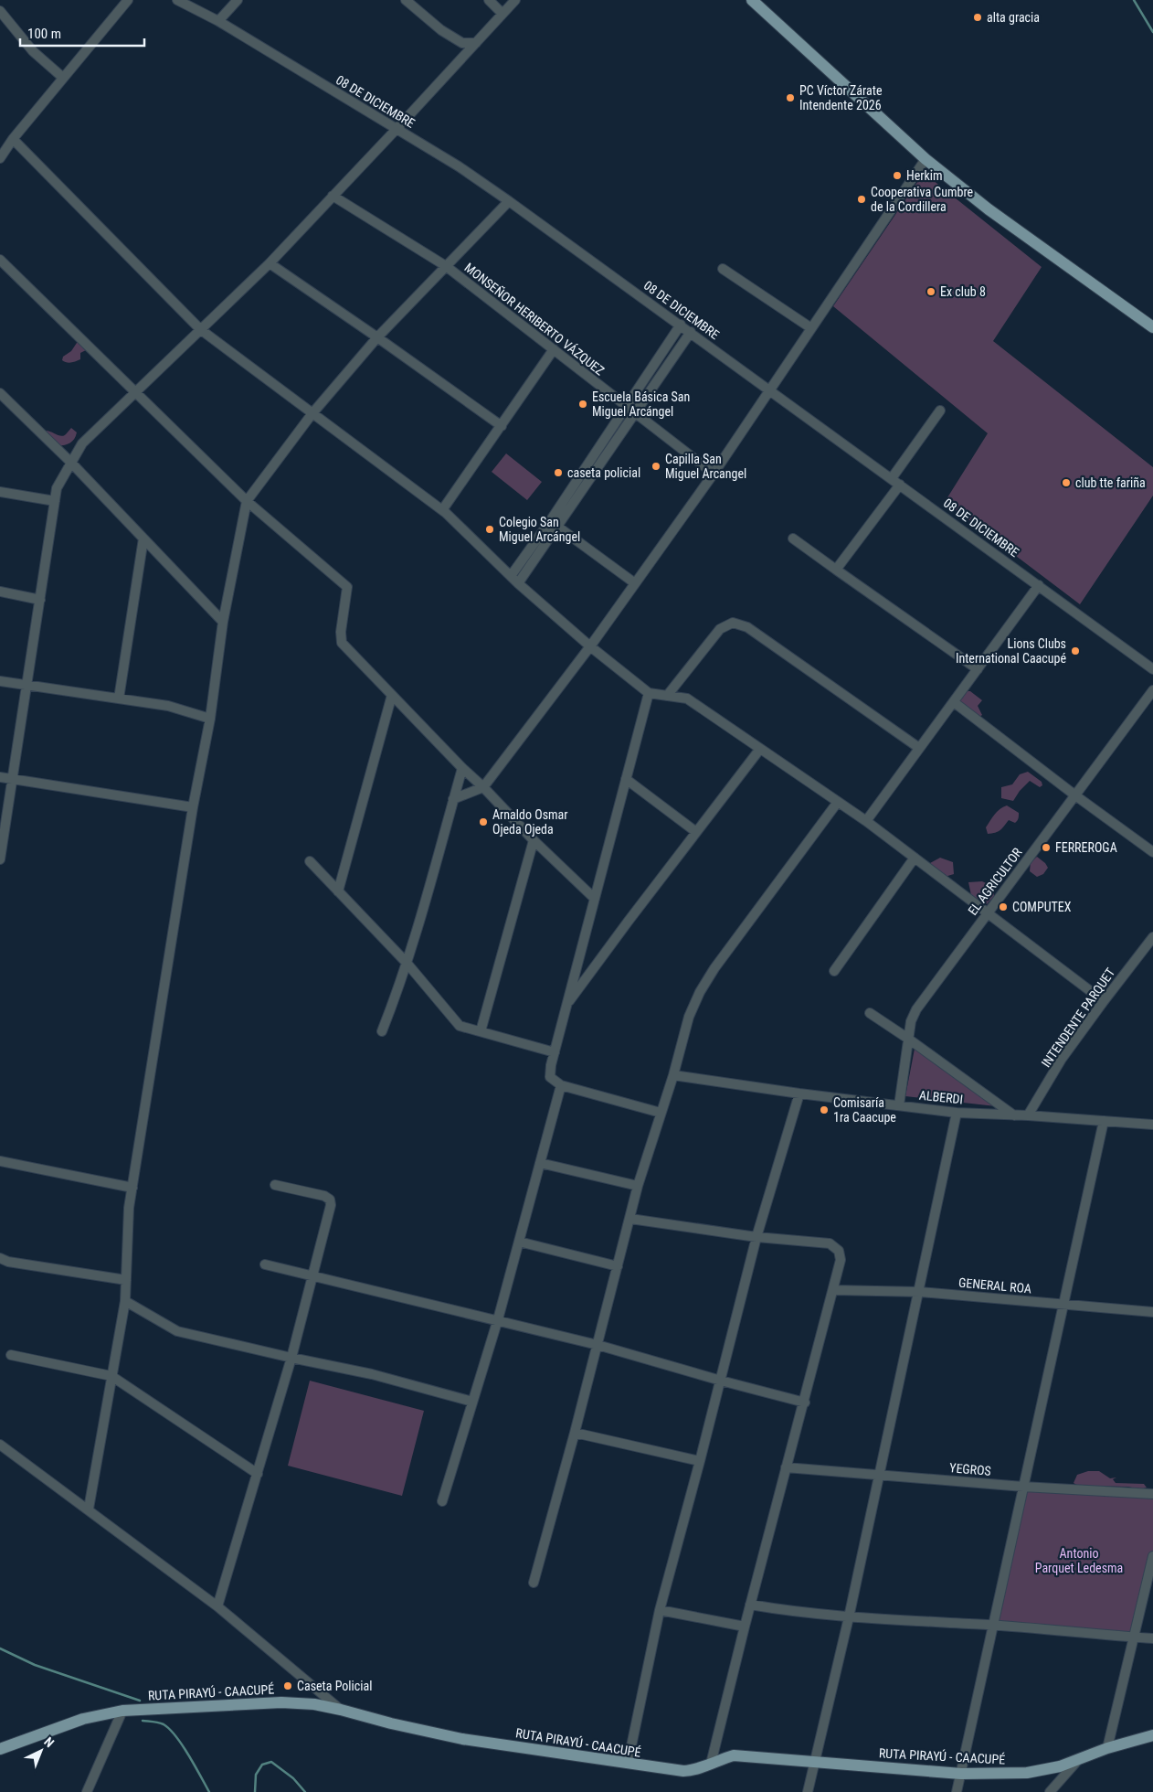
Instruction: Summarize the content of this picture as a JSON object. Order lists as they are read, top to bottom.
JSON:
{
  "streets": {
    "main road": ["RUTA PIRAYÚ - CAACUPÉ"],
    "street": [
      "08 DE DICIEMBRE",
      "MONSEÑOR HERIBERTO VÁZQUEZ",
      "EL AGRICULTOR",
      "INTENDENTE PARQUET",
      "ALBERDI",
      "GENERAL ROA",
      "YEGROS"
    ]
  },
  "crossings": [
    ["EL AGRICULTOR", "ALBERDI"],
    ["INTENDENTE PARQUET", "ALBERDI"]
  ],
  "parks": ["Antonio Parquet Ledesma"],
  "places": [
    "alta gracia",
    "PC Víctor Zárate Intendente 2026",
    "Herkim",
    "Cooperativa Cumbre de la Cordillera",
    "Ex club 8",
    "Escuela Básica San Miguel Arcángel",
    "Capilla San Miguel Arcangel",
    "caseta policial",
    "club tte fariña",
    "Colegio San Miguel Arcángel",
    "Lions Clubs International Caacupé",
    "Arnaldo Osmar Ojeda Ojeda",
    "FERREROGA",
    "COMPUTEX",
    "Comisaría 1ra Caacupe",
    "Caseta Policial"
  ],
  "scale_bar": "100 m",
  "north": "top right"
}
